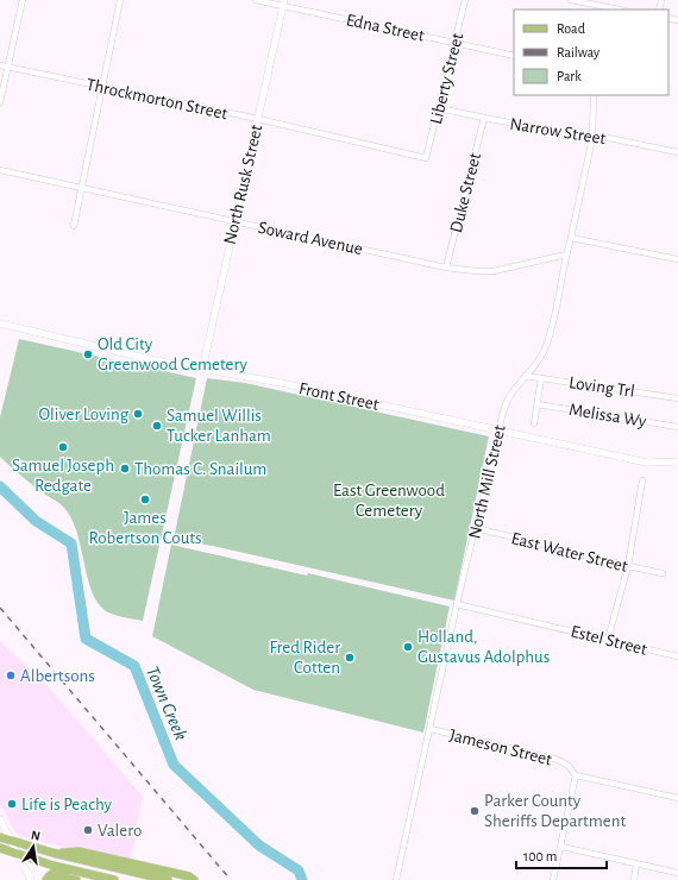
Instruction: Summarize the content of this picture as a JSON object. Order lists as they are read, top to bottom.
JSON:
{
  "streets": {
    "street": [
      "Edna Street",
      "Liberty Street",
      "Throckmorton Street",
      "Narrow Street",
      "North Rusk Street",
      "Duke Street",
      "Soward Avenue",
      "Loving Trl",
      "Front Street",
      "Melissa Wy",
      "North Mill Street",
      "East Water Street",
      "Estel Street",
      "Jameson Street"
    ]
  },
  "crossings": [
    ["Edna Street", "Liberty Street"],
    ["Edna Street", "North Rusk Street"],
    ["Liberty Street", "Throckmorton Street"],
    ["Liberty Street", "Narrow Street"],
    ["Throckmorton Street", "North Rusk Street"],
    ["Narrow Street", "Duke Street"],
    ["Narrow Street", "North Mill Street"],
    ["North Rusk Street", "Soward Avenue"],
    ["North Rusk Street", "Front Street"],
    ["Duke Street", "Soward Avenue"],
    ["Soward Avenue", "North Mill Street"],
    ["Loving Trl", "North Mill Street"],
    ["Front Street", "North Mill Street"],
    ["North Mill Street", "East Water Street"],
    ["North Mill Street", "Estel Street"],
    ["North Mill Street", "Jameson Street"]
  ],
  "water": ["Town Creek"],
  "parks": ["East Greenwood Cemetery"],
  "places": [
    "Old City Greenwood Cemetery",
    "Oliver Loving",
    "Samuel Willis Tucker Lanham",
    "Samuel Joseph Redgate",
    "Thomas C. Snailum",
    "James Robertson Couts",
    "Holland, Gustavus Adolphus",
    "Fred Rider Cotten",
    "Albertsons",
    "Life is Peachy",
    "Parker County Sheriffs Department",
    "Valero"
  ],
  "legend": ["Road", "Railway", "Park"],
  "scale_bar": "100 m",
  "north": "top"
}
